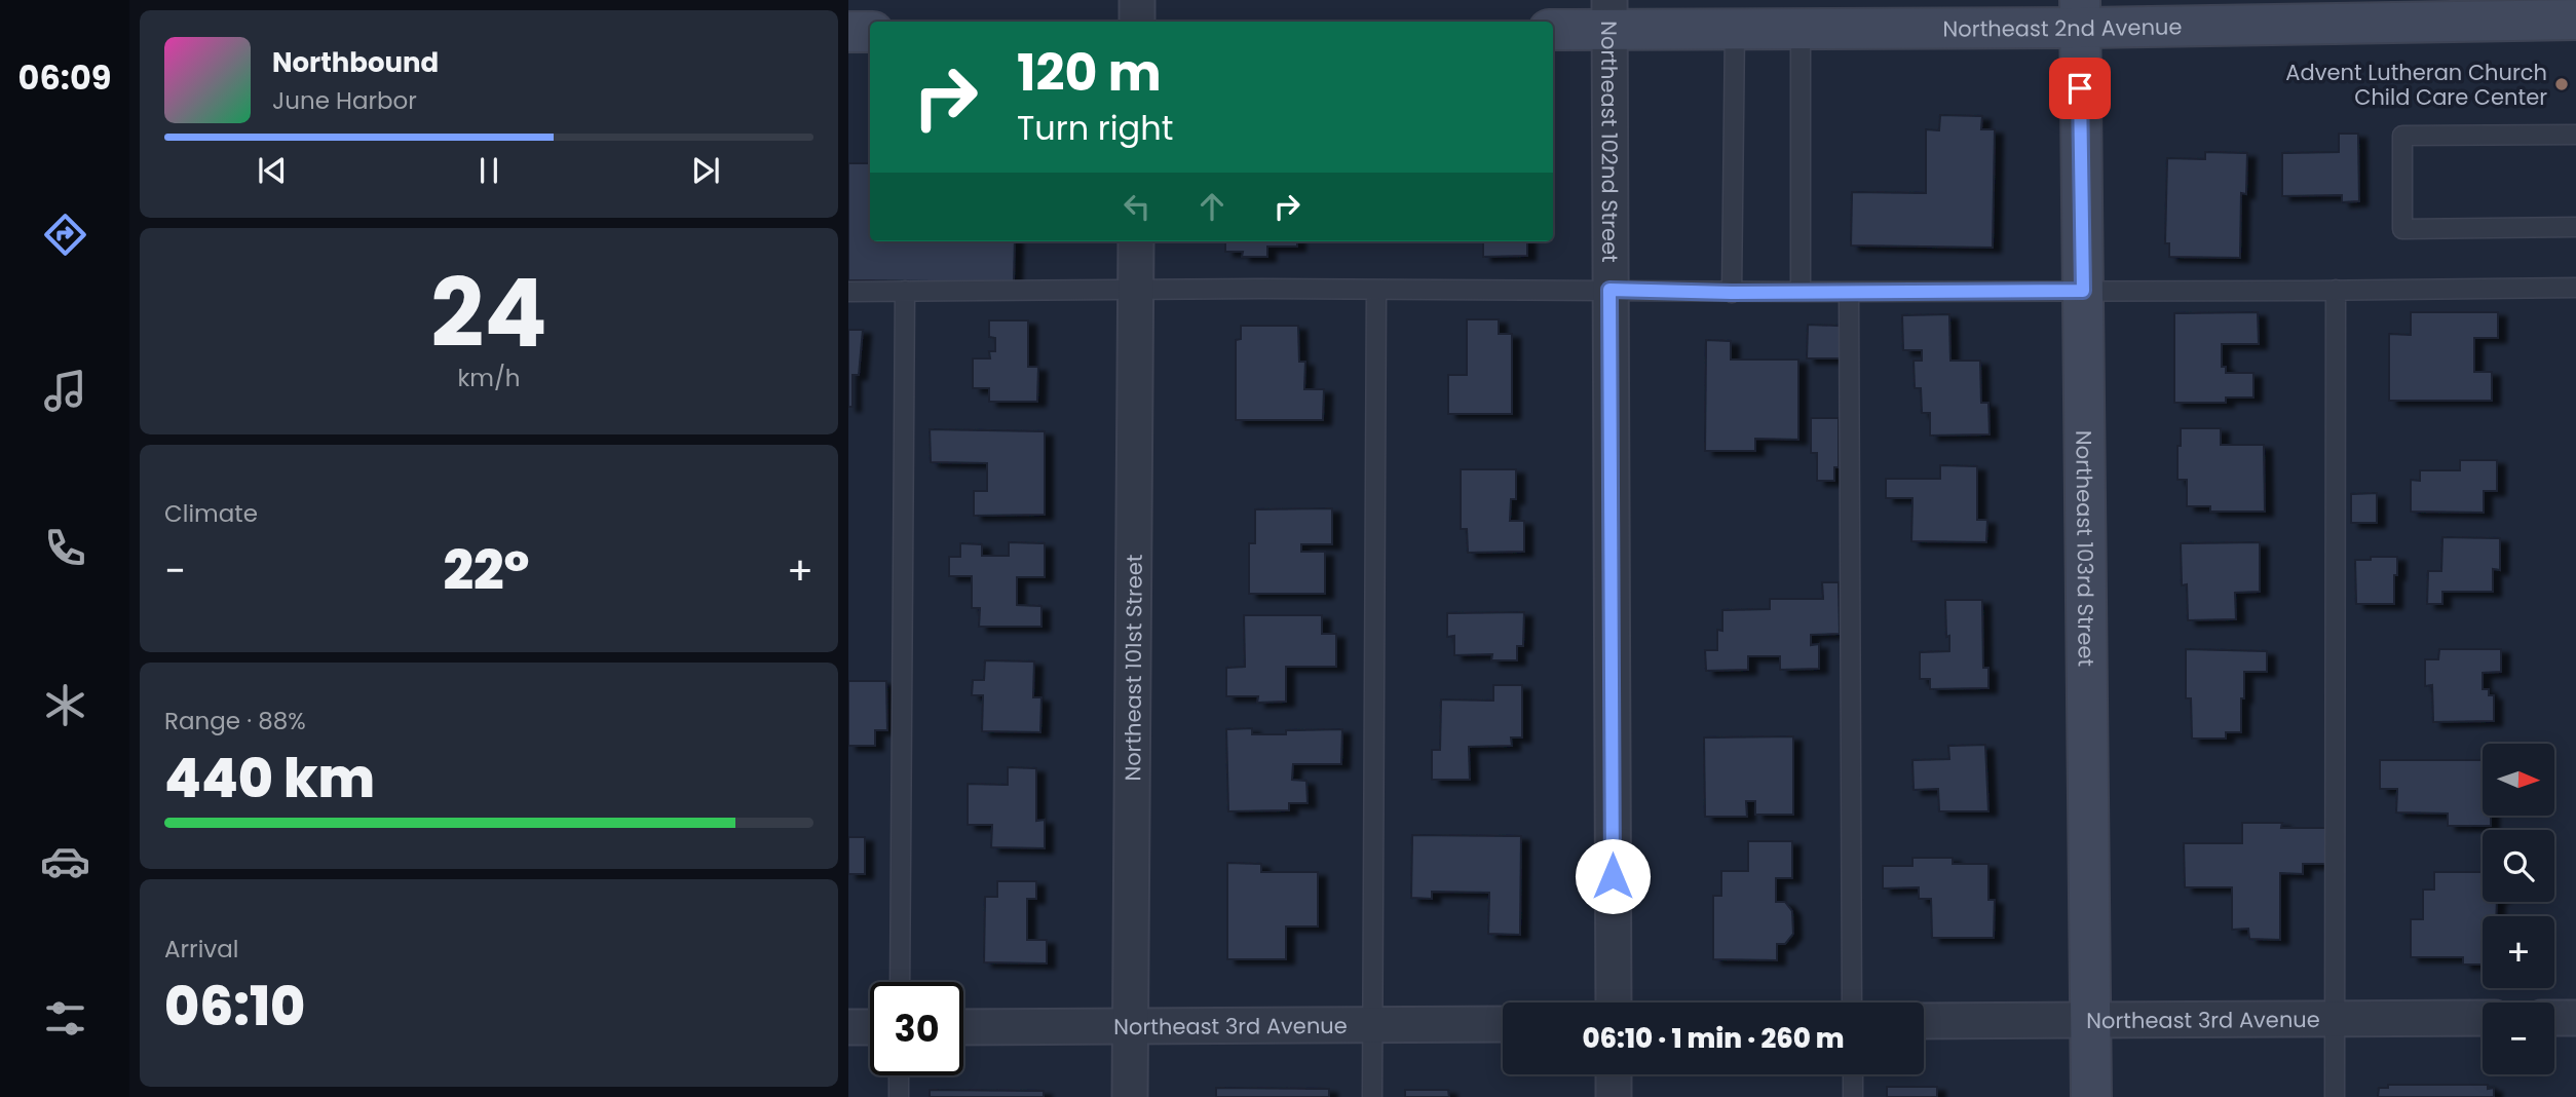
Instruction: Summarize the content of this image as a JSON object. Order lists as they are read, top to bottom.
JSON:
{
  "streets": {
    "main road": ["Northeast 2nd Avenue", "Northeast 103rd Street"],
    "street": ["Northeast 102nd Street", "Northeast 101st Street", "Northeast 3rd Avenue"]
  },
  "crossings": [
    ["Northeast 2nd Avenue", "Northeast 102nd Street"],
    ["Northeast 2nd Avenue", "Northeast 103rd Street"],
    ["Northeast 103rd Street", "Northeast 3rd Avenue"],
    ["Northeast 101st Street", "Northeast 3rd Avenue"]
  ],
  "places": ["Advent Lutheran Church Child Care Center"],
  "north": "right",
  "page": {
    "tabs": "06:09",
    "turn": ["120 m", "Turn right"],
    "song": ["Northbound", "June Harbor"],
    "tile": [
      ["24", "km/h"],
      "Climate",
      ["Range · 88%", "440 km"],
      ["Arrival", "06:10"]
    ],
    "heat": ["−", "22°", "+"],
    "map_buttons": ["+", "−"],
    "limit": "30",
    "trip": "06:10 · 1 min · 260 m"
  }
}
